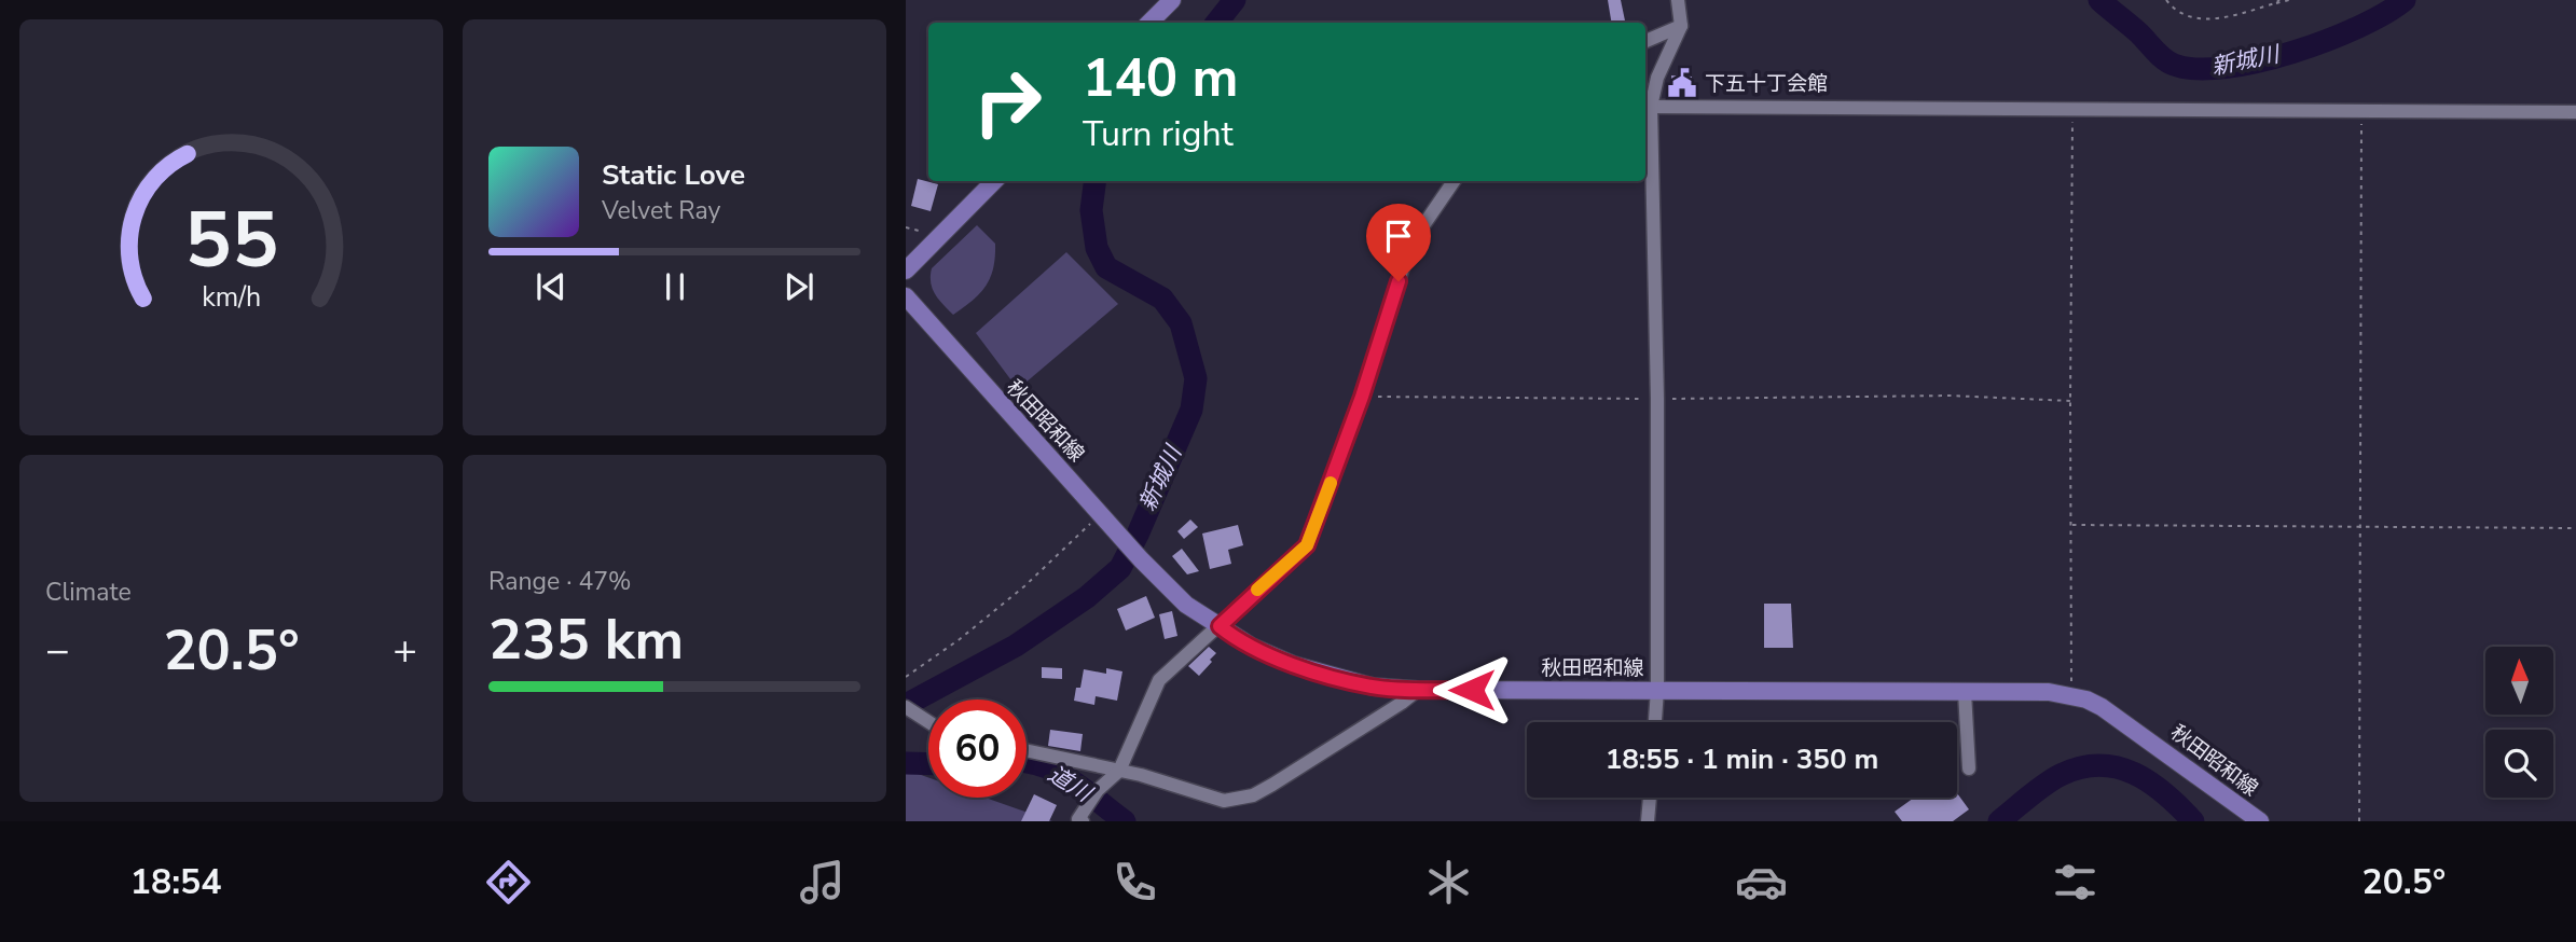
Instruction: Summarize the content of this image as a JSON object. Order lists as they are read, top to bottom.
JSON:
{
  "streets": {
    "main road": ["秋田昭和線"]
  },
  "water": ["新城川", "道川"],
  "places": {
    "public building": ["下五十丁会館"]
  },
  "north": "top",
  "page": {
    "turn": ["140 m", "Turn right"],
    "song": ["Static Love", "Velvet Ray"],
    "tile": [
      "Climate",
      ["Range · 47%", "235 km"]
    ],
    "heat": ["−", "20.5°", "+"],
    "limit": "60",
    "trip": "18:55 · 1 min · 350 m",
    "tabs": ["18:54", "20.5°"],
    "gauge": ["55", "km/h"]
  }
}
